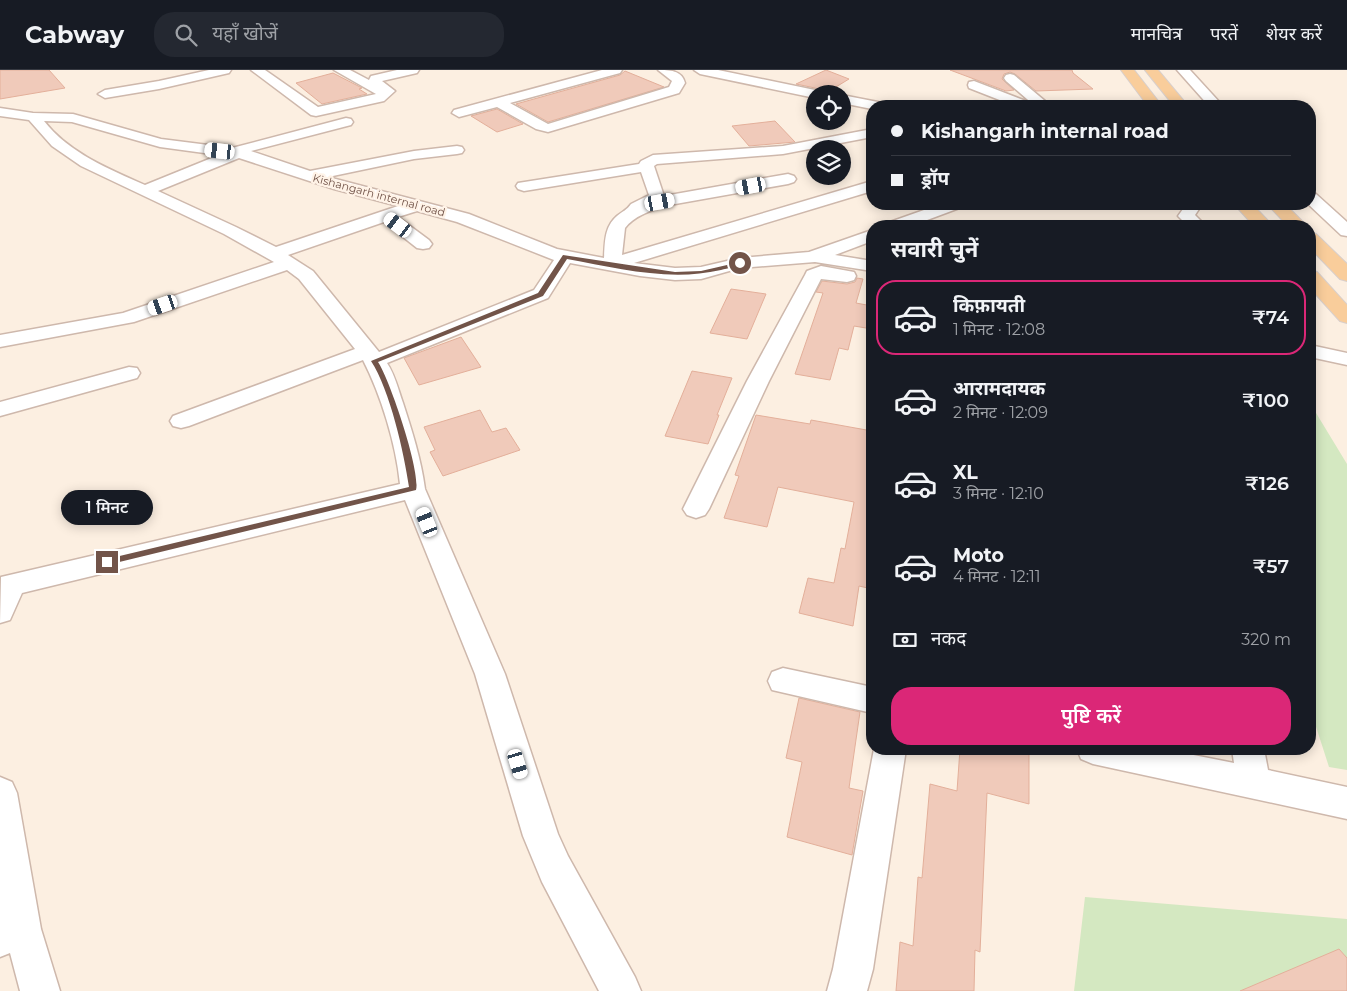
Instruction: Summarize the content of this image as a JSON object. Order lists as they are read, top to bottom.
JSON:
{
  "streets": {
    "street": ["Kishangarh internal road"]
  },
  "page": {
    "header": "Cabway",
    "search": "यहाँ खोजें",
    "nav": ["मानचित्र", "परतें", "शेयर करें"],
    "banner": ["Kishangarh internal road", "ड्रॉप"],
    "heading": "सवारी चुनें",
    "list": [
      {
        "name": "किफ़ायती",
        "note": "1 मिनट · 12:08",
        "value": "₹74"
      },
      {
        "name": "आरामदायक",
        "note": "2 मिनट · 12:09",
        "value": "₹100"
      },
      {
        "name": "XL",
        "note": "3 मिनट · 12:10",
        "value": "₹126"
      },
      {
        "name": "Moto",
        "note": "4 मिनट · 12:11",
        "value": "₹57"
      }
    ],
    "bubble": "1 मिनट",
    "pay": ["नकद", "320 m"],
    "buttons": "पुष्टि करें"
  }
}
